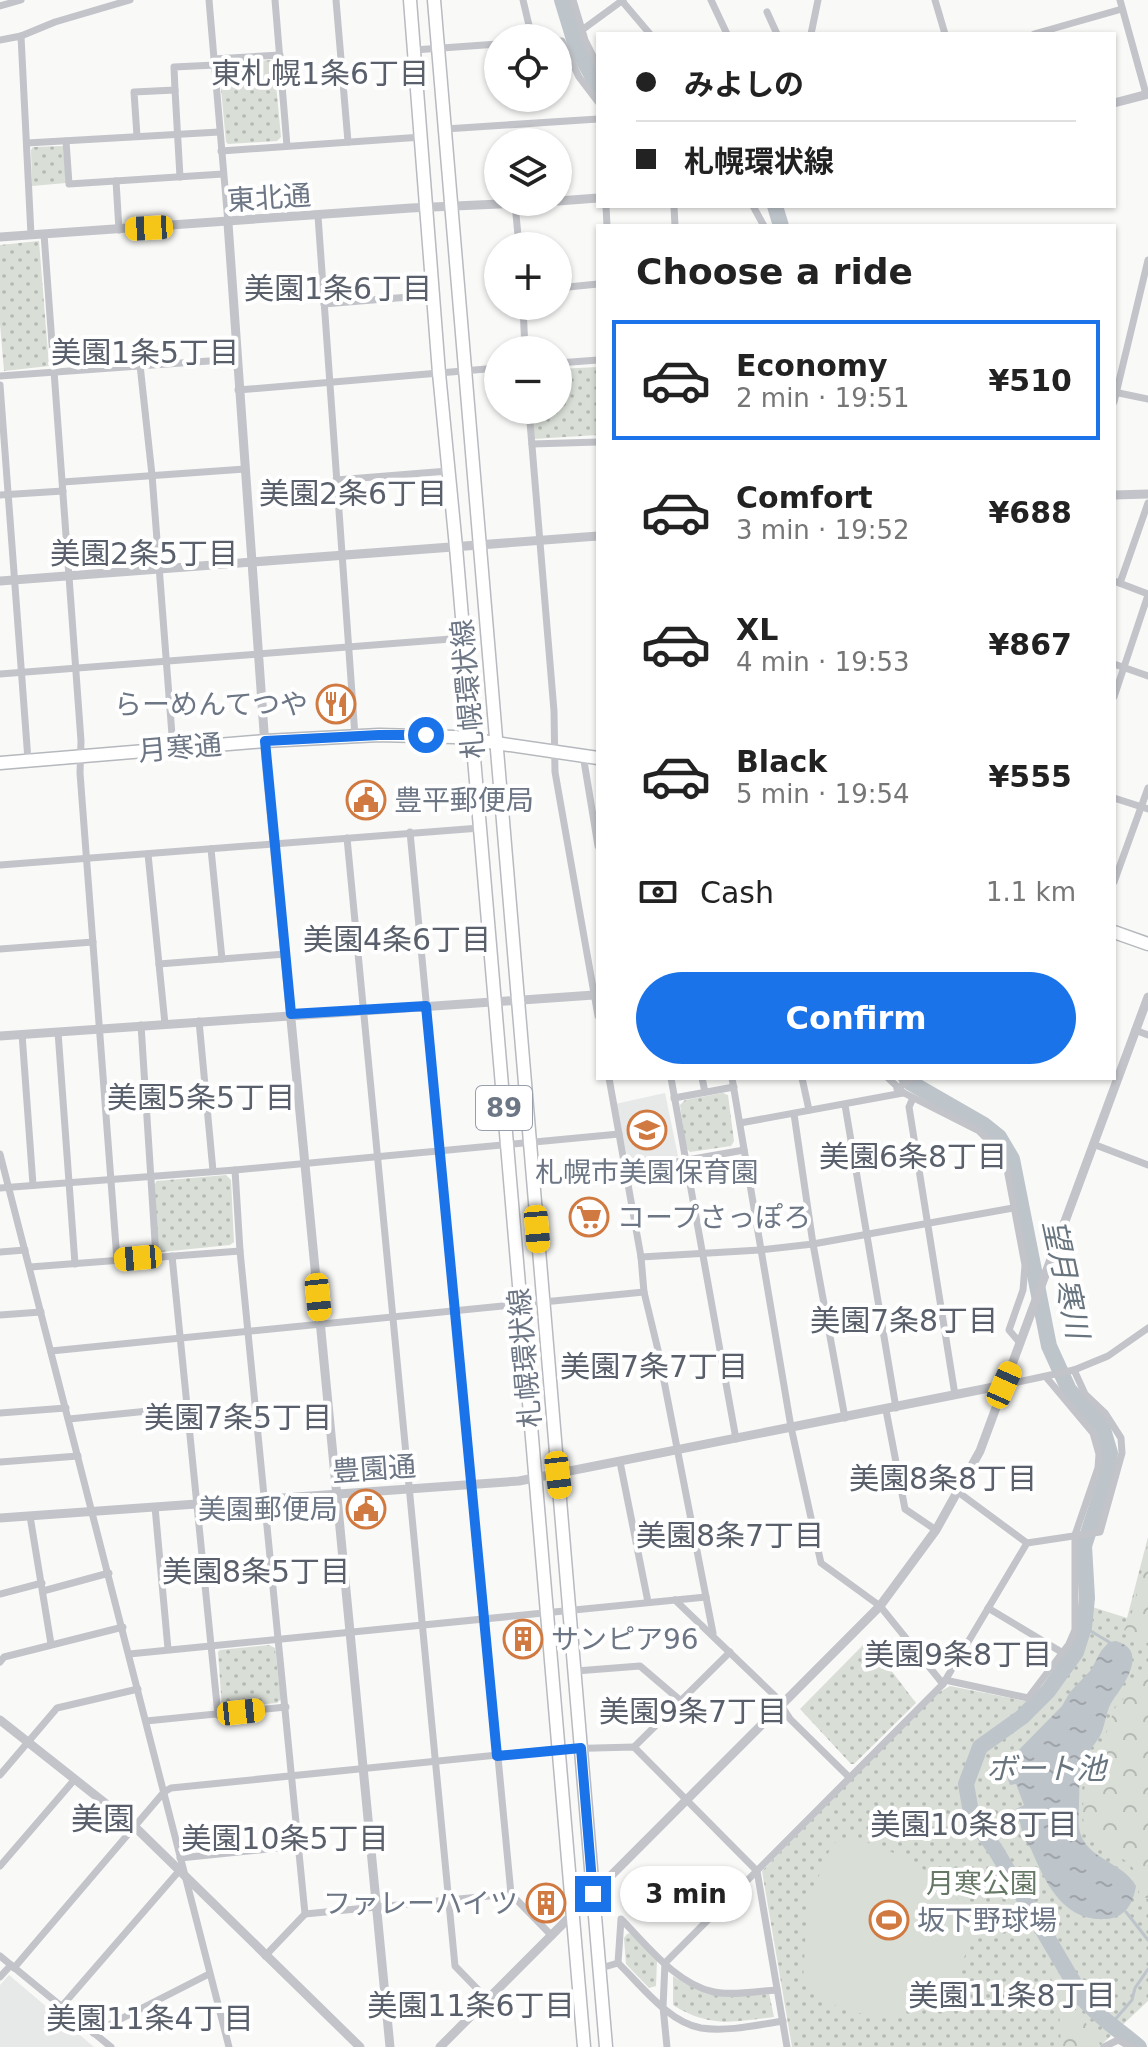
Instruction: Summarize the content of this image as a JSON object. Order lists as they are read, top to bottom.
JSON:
{
  "streets": {
    "main road": ["札幌環状線", "月寒通", "89"],
    "street": ["東北通", "豊園通"]
  },
  "crossings": [
    ["東北通", "札幌環状線"],
    ["札幌環状線", "月寒通"],
    ["札幌環状線", "豊園通"]
  ],
  "districts": [
    "東札幌1条6丁目",
    "美園1条6丁目",
    "美園1条5丁目",
    "美園2条6丁目",
    "美園2条5丁目",
    "美園4条6丁目",
    "美園5条5丁目",
    "美園6条8丁目",
    "美園7条8丁目",
    "美園7条7丁目",
    "美園7条5丁目",
    "美園8条8丁目",
    "美園8条7丁目",
    "美園8条5丁目",
    "美園9条8丁目",
    "美園9条7丁目",
    "美園",
    "美園10条8丁目",
    "美園10条5丁目",
    "美園11条8丁目",
    "美園11条6丁目",
    "美園11条4丁目"
  ],
  "water": ["望月寒川", "ボート池"],
  "parks": ["月寒公園"],
  "places": {
    "restaurant": ["らーめんてつや"],
    "public building": ["豊平郵便局", "美園郵便局"],
    "school or university": ["札幌市美園保育園"],
    "supermarket": ["コープさっぽろ"],
    "building": ["サンピア96", "ファレーハイツ"],
    "sports": ["坂下野球場"]
  },
  "page": {
    "map_buttons": ["+", "−"],
    "banner": ["みよしの", "札幌環状線"],
    "heading": "Choose a ride",
    "list": [
      {
        "name": "Economy",
        "note": "2 min · 19:51",
        "value": "¥510"
      },
      {
        "name": "Comfort",
        "note": "3 min · 19:52",
        "value": "¥688"
      },
      {
        "name": "XL",
        "note": "4 min · 19:53",
        "value": "¥867"
      },
      {
        "name": "Black",
        "note": "5 min · 19:54",
        "value": "¥555"
      }
    ],
    "pay": ["Cash", "1.1 km"],
    "buttons": "Confirm",
    "bubble": "3 min"
  }
}
